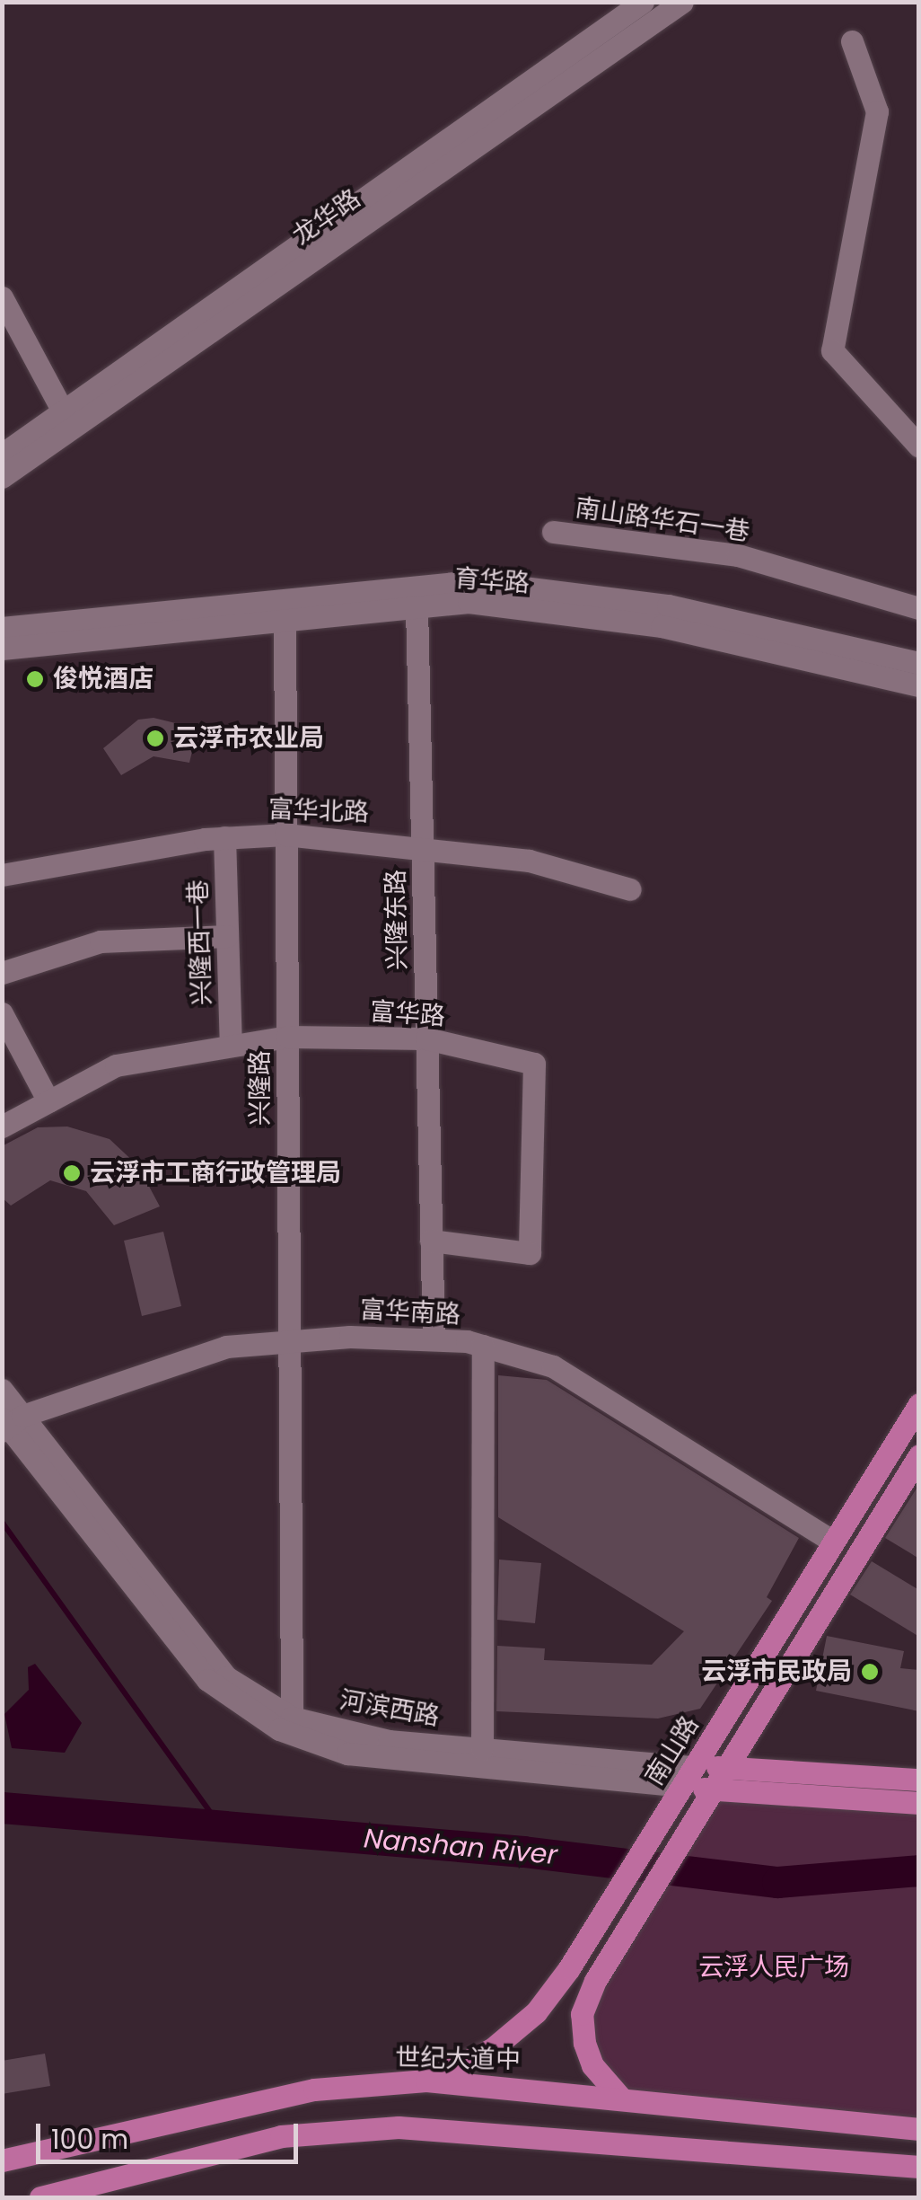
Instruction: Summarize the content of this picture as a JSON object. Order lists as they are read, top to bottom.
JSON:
{
  "streets": {
    "main road": ["河滨西路", "南山路", "世纪大道中"],
    "street": [
      "龙华路",
      "南山路华石一巷",
      "育华路",
      "富华北路",
      "兴隆东路",
      "兴隆西一巷",
      "富华路",
      "兴隆路",
      "富华南路"
    ]
  },
  "crossings": [
    ["育华路", "兴隆东路"],
    ["育华路", "兴隆路"],
    ["富华北路", "兴隆东路"],
    ["富华北路", "兴隆西一巷"],
    ["富华北路", "兴隆路"],
    ["兴隆东路", "富华路"],
    ["兴隆东路", "富华南路"],
    ["兴隆西一巷", "富华路"],
    ["富华路", "兴隆路"],
    ["兴隆路", "富华南路"],
    ["兴隆路", "河滨西路"],
    ["富华南路", "河滨西路"],
    ["富华南路", "南山路"],
    ["河滨西路", "南山路"],
    ["南山路", "世纪大道中"]
  ],
  "water": ["Nanshan River"],
  "parks": ["云浮人民广场"],
  "places": [
    "俊悦酒店",
    "云浮市农业局",
    "云浮市工商行政管理局",
    "云浮市民政局"
  ],
  "scale_bar": "100 m"
}
